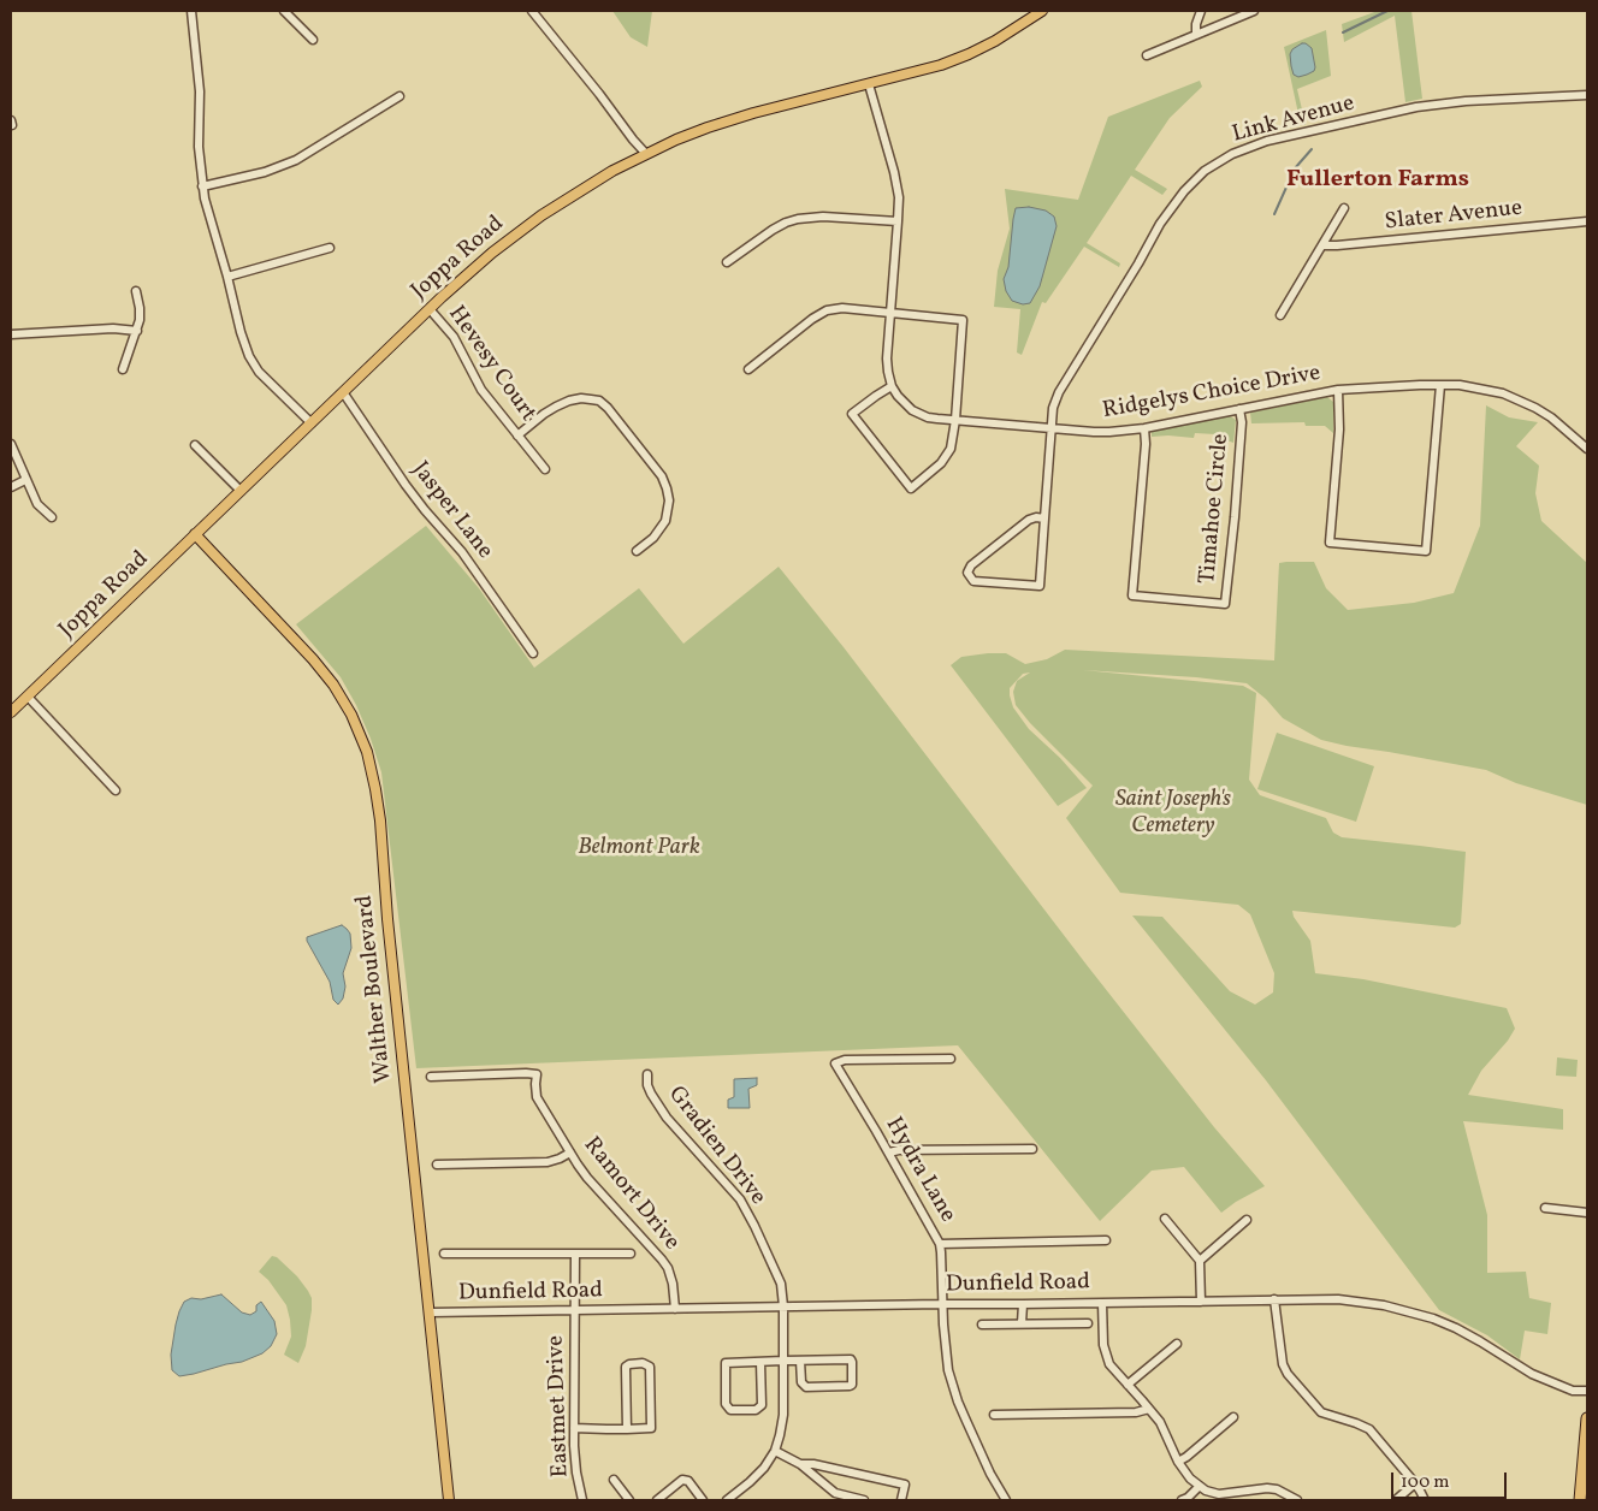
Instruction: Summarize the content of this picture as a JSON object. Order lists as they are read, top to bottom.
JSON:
{
  "streets": {
    "main road": ["Joppa Road", "Walther Boulevard"],
    "street": [
      "Link Avenue",
      "Slater Avenue",
      "Hevesy Court",
      "Ridgelys Choice Drive",
      "Timahoe Circle",
      "Jasper Lane",
      "Gradien Drive",
      "Hydra Lane",
      "Ramort Drive",
      "Dunfield Road",
      "Eastmet Drive"
    ]
  },
  "crossings": [
    ["Link Avenue", "Ridgelys Choice Drive"],
    ["Joppa Road", "Hevesy Court"],
    ["Joppa Road", "Jasper Lane"],
    ["Joppa Road", "Walther Boulevard"],
    ["Ridgelys Choice Drive", "Timahoe Circle"],
    ["Walther Boulevard", "Dunfield Road"],
    ["Gradien Drive", "Dunfield Road"],
    ["Hydra Lane", "Dunfield Road"],
    ["Ramort Drive", "Dunfield Road"],
    ["Dunfield Road", "Eastmet Drive"]
  ],
  "districts": ["Fullerton Farms"],
  "parks": ["Saint Joseph's Cemetery", "Belmont Park"],
  "scale_bar": "100 m"
}
